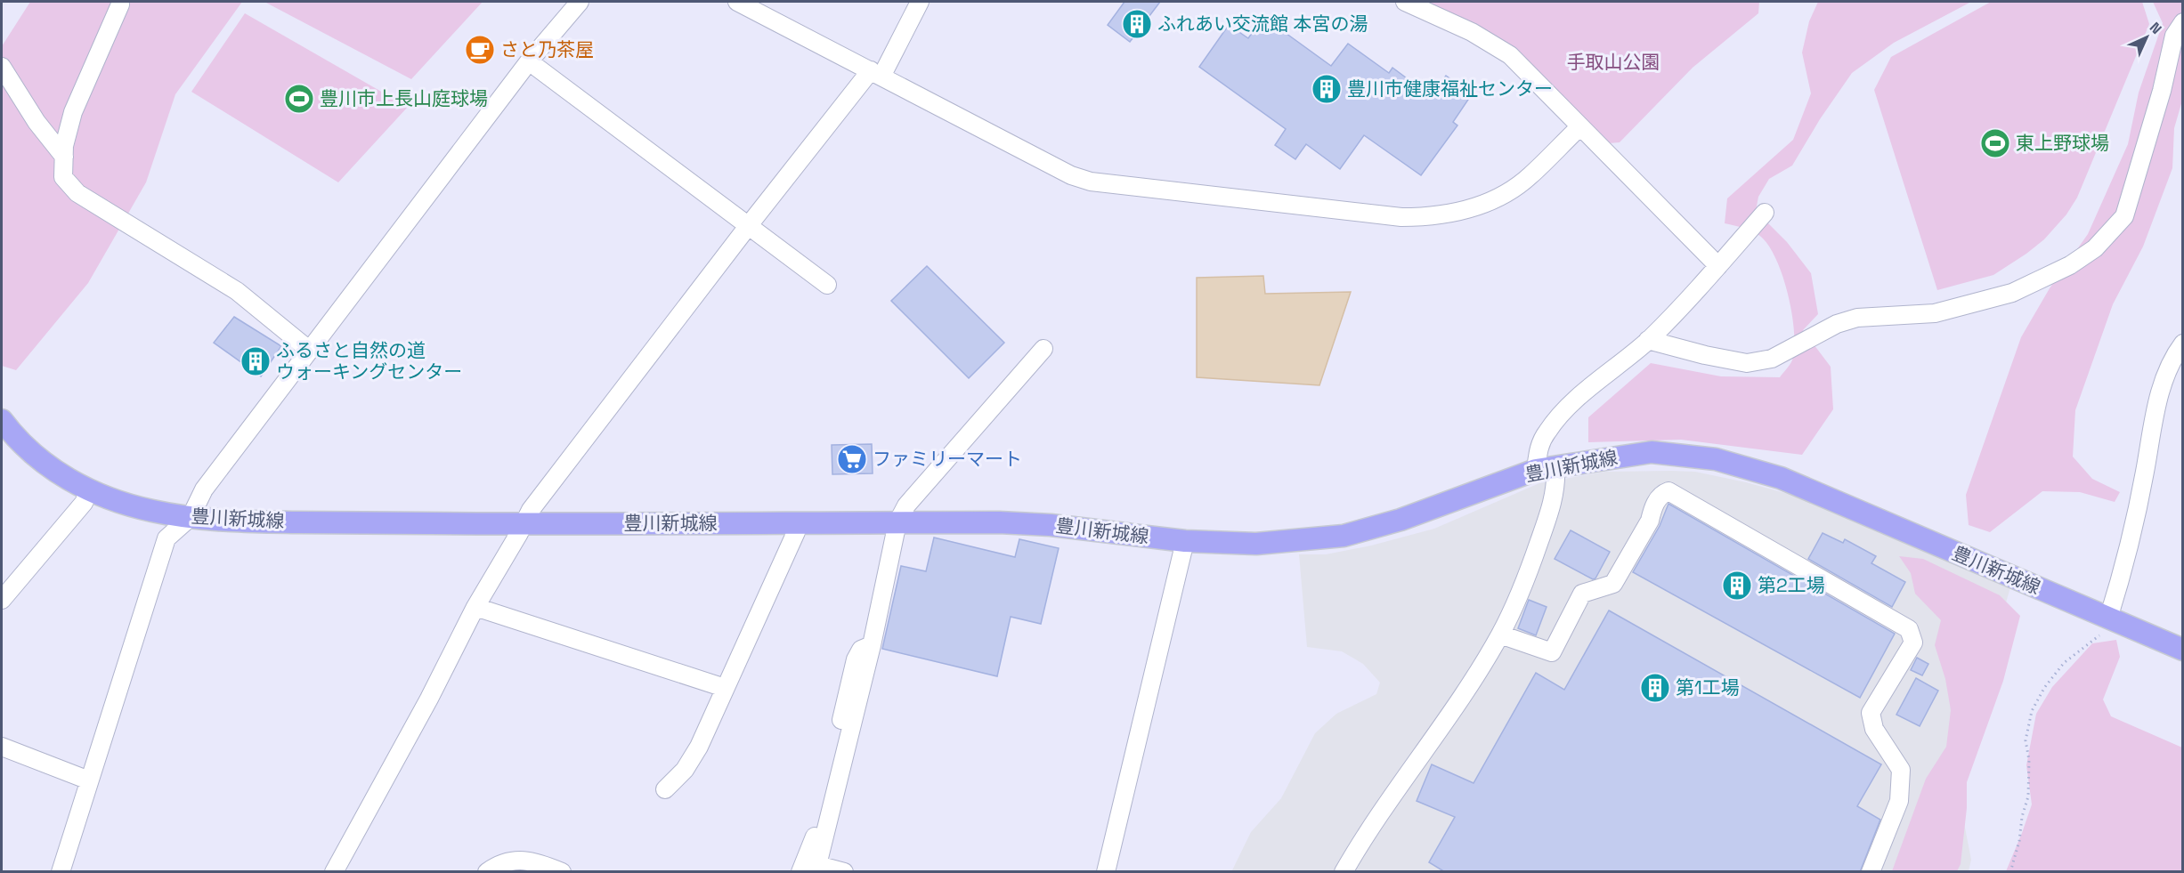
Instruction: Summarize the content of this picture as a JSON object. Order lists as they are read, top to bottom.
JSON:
{
  "streets": {
    "main road": ["豊川新城線"]
  },
  "parks": ["手取山公園"],
  "places": {
    "building": [
      "ふれあい交流館 本宮の湯",
      "豊川市健康福祉センター",
      "ふるさと自然の道 ウォーキングセンター",
      "第2工場",
      "第1工場"
    ],
    "cafe": ["さと乃茶屋"],
    "sports": ["豊川市上長山庭球場", "東上野球場"],
    "supermarket": ["ファミリーマート"]
  },
  "north": "top right"
}
